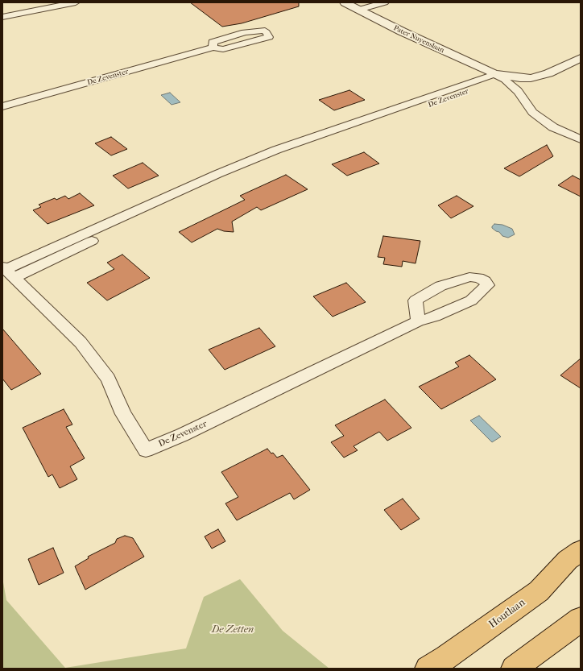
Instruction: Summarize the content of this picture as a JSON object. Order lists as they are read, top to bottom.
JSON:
{
  "streets": {
    "main road": ["Houtlaan"],
    "street": ["Pater Nuyenslaan", "De Zevenster"]
  },
  "crossings": [
    ["Pater Nuyenslaan", "De Zevenster"]
  ],
  "parks": ["De Zetten"]
}
